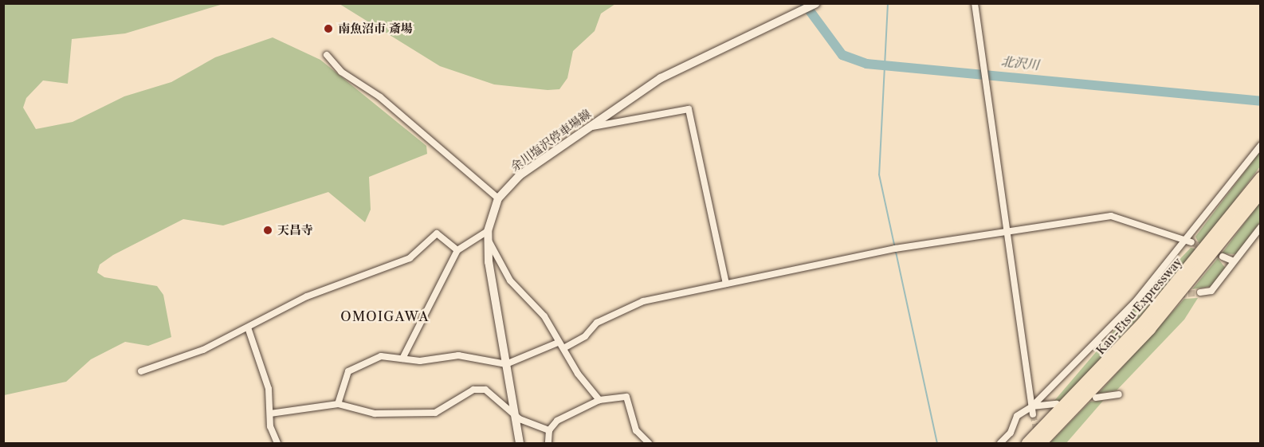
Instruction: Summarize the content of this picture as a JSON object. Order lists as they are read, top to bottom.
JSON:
{
  "streets": {
    "highway": ["Kan-Etsu Expressway"],
    "main road": ["余川塩沢停車場線"]
  },
  "districts": ["OMOIGAWA"],
  "water": ["北沢川"],
  "places": ["南魚沼市 斎場", "天昌寺"]
}
